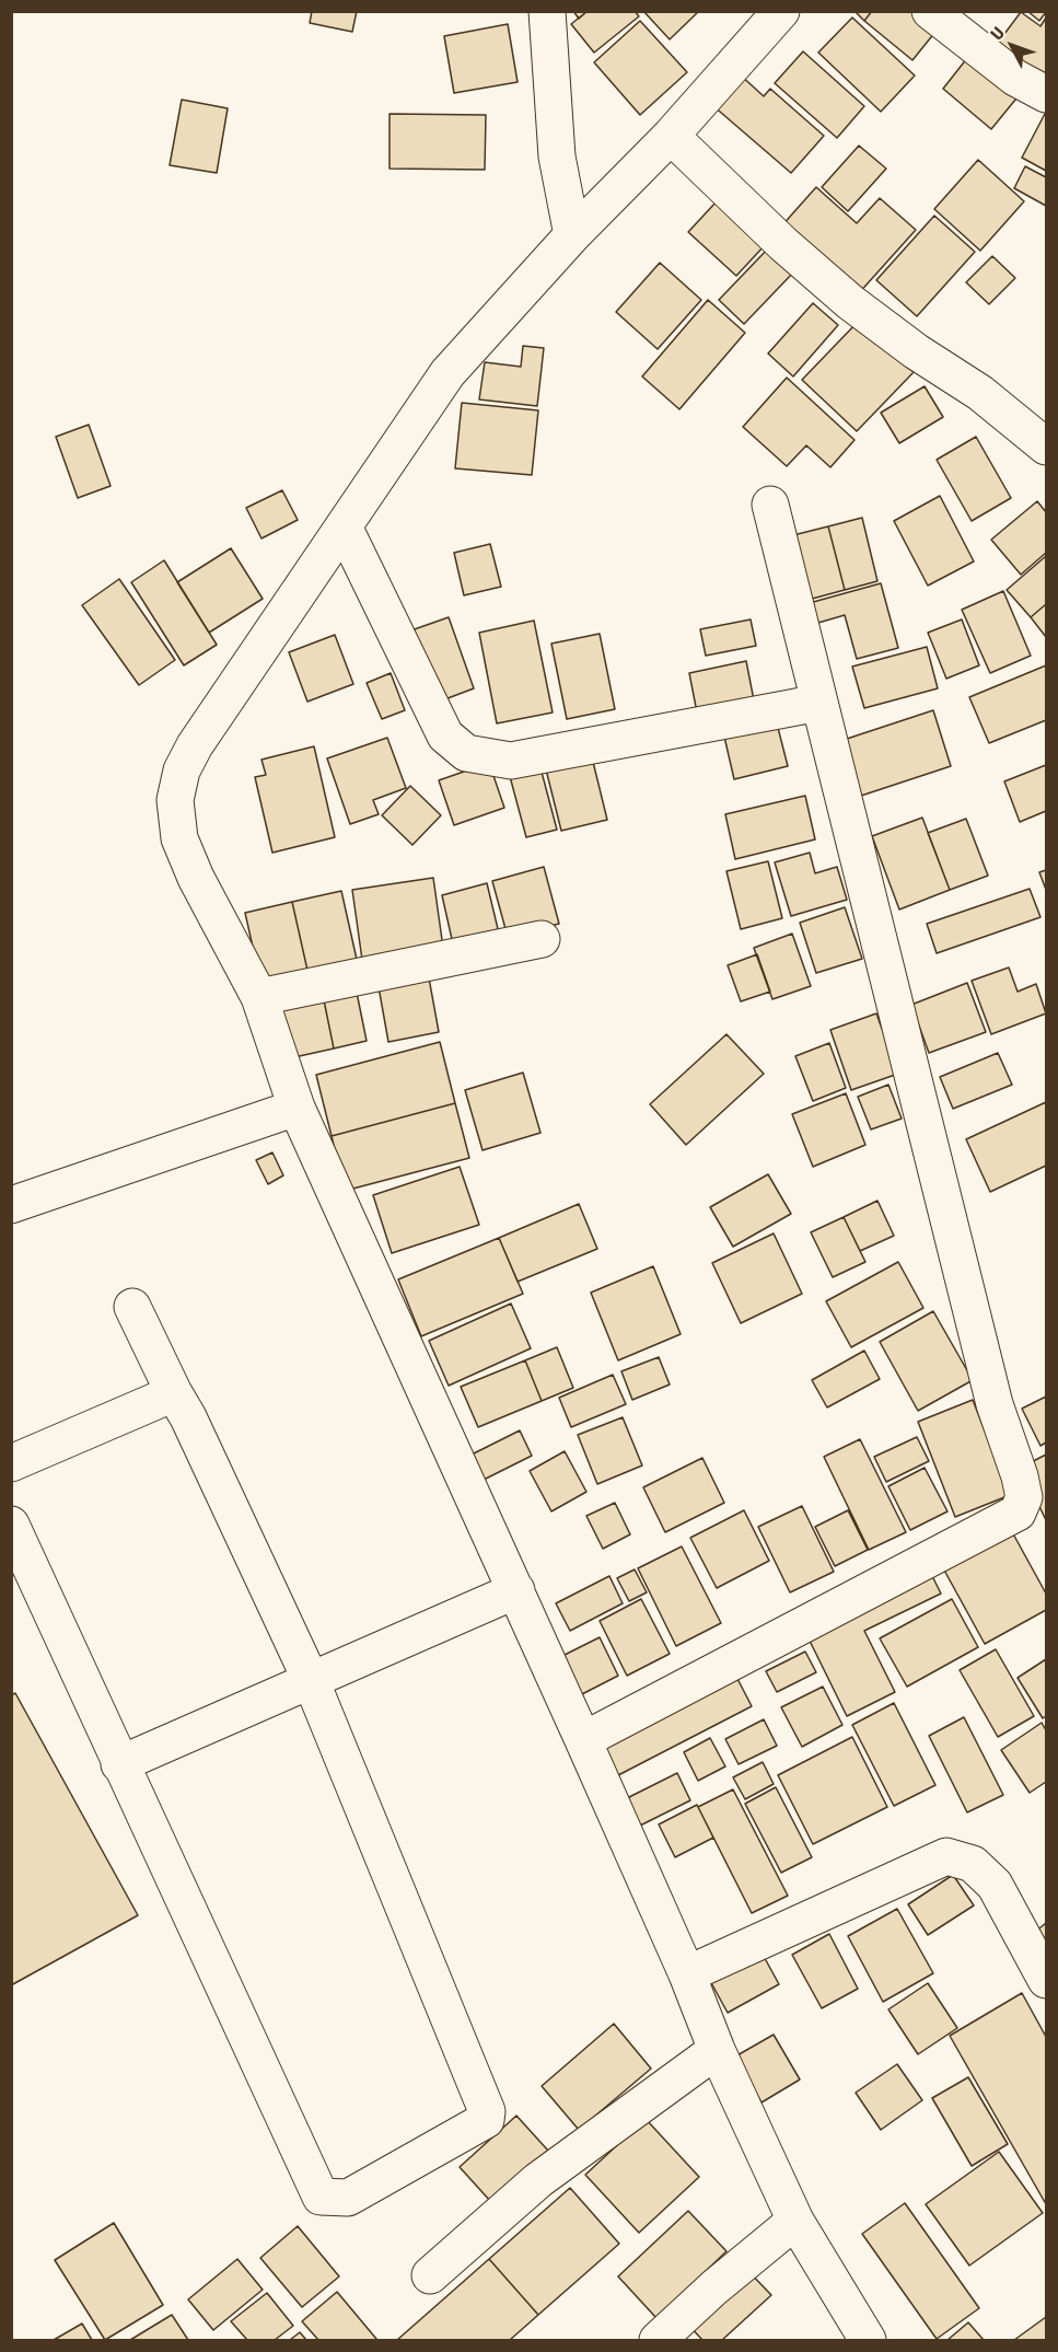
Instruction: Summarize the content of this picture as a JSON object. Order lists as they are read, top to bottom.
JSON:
{
  "north": "top left"
}
